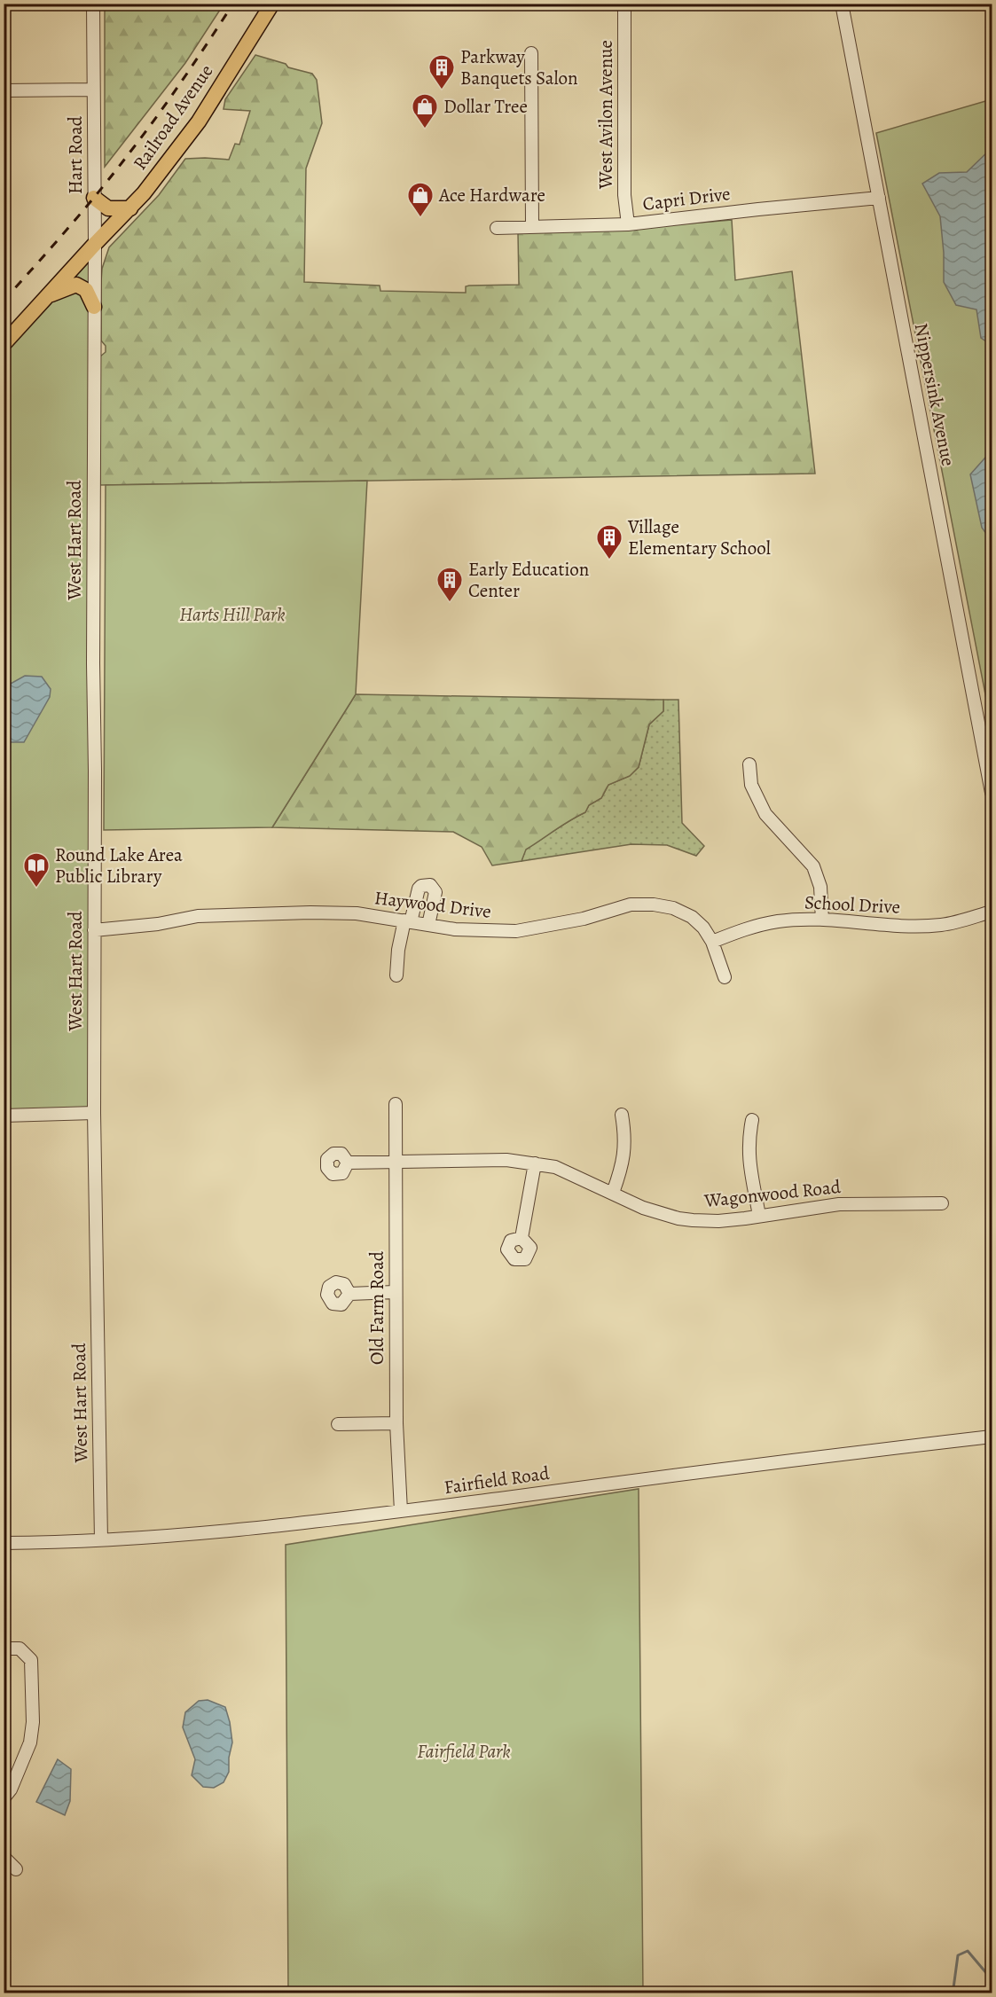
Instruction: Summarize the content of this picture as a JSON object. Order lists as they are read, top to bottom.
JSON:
{
  "streets": {
    "main road": ["Railroad Avenue"],
    "street": [
      "West Avilon Avenue",
      "Hart Road",
      "Capri Drive",
      "Nippersink Avenue",
      "West Hart Road",
      "Haywood Drive",
      "School Drive",
      "Wagonwood Road",
      "Old Farm Road",
      "Fairfield Road"
    ]
  },
  "crossings": [
    ["West Avilon Avenue", "Capri Drive"],
    ["Railroad Avenue", "Hart Road"],
    ["Hart Road", "West Hart Road"],
    ["Capri Drive", "Nippersink Avenue"],
    ["West Hart Road", "Haywood Drive"],
    ["West Hart Road", "Fairfield Road"],
    ["Haywood Drive", "School Drive"],
    ["Wagonwood Road", "Old Farm Road"],
    ["Old Farm Road", "Fairfield Road"]
  ],
  "parks": ["Harts Hill Park", "Fairfield Park"],
  "places": {
    "building": ["Parkway Banquets Salon", "Village Elementary School", "Early Education Center"],
    "shop": ["Dollar Tree", "Ace Hardware"],
    "library": ["Round Lake Area Public Library"]
  }
}
